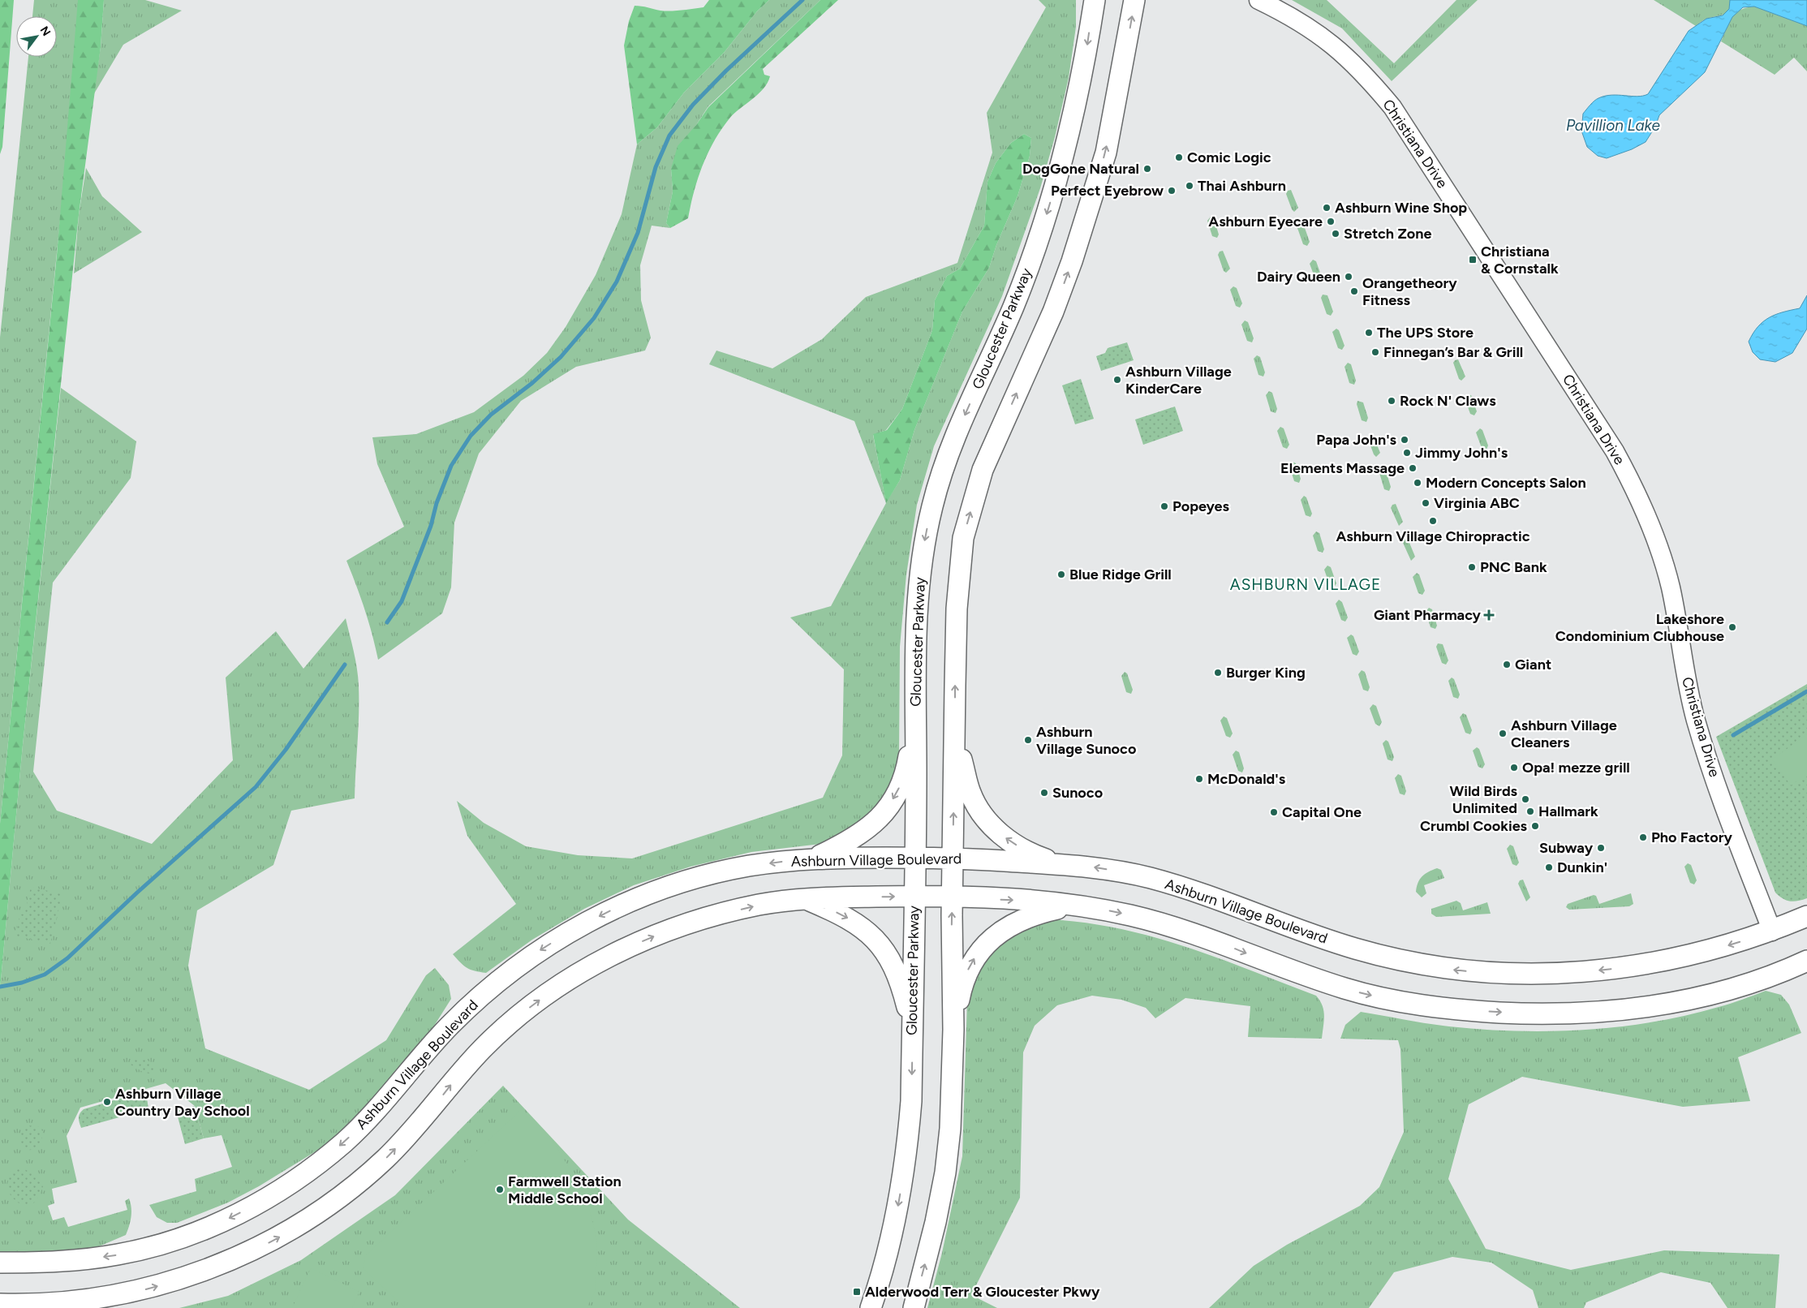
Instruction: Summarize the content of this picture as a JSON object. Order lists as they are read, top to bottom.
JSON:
{
  "streets": {
    "main road": ["Gloucester Parkway", "Ashburn Village Boulevard"],
    "street": ["Christiana Drive"]
  },
  "crossings": [
    ["Christiana Drive", "Ashburn Village Boulevard"],
    ["Gloucester Parkway", "Ashburn Village Boulevard"]
  ],
  "districts": ["ASHBURN VILLAGE"],
  "water": ["Pavillion Lake"],
  "places": {
    "other": [
      "Comic Logic",
      "DogGone Natural",
      "Thai Ashburn",
      "Perfect Eyebrow",
      "Ashburn Wine Shop",
      "Ashburn Eyecare",
      "Stretch Zone",
      "Dairy Queen",
      "Orangetheory Fitness",
      "The UPS Store",
      "Finnegan’s Bar & Grill",
      "Ashburn Village KinderCare",
      "Rock N' Claws",
      "Papa John's",
      "Jimmy John's",
      "Elements Massage",
      "Modern Concepts Salon",
      "Virginia ABC",
      "Popeyes",
      "Ashburn Village Chiropractic",
      "PNC Bank",
      "Blue Ridge Grill",
      "Lakeshore Condominium Clubhouse",
      "Giant",
      "Burger King",
      "Ashburn Village Cleaners",
      "Ashburn Village Sunoco",
      "Opa! mezze grill",
      "McDonald's",
      "Sunoco",
      "Wild Birds Unlimited",
      "Hallmark",
      "Capital One",
      "Crumbl Cookies",
      "Pho Factory",
      "Subway",
      "Dunkin'",
      "Ashburn Village Country Day School",
      "Farmwell Station Middle School"
    ],
    "transit": ["Christiana & Cornstalk", "Alderwood Terr & Gloucester Pkwy"],
    "health": ["Giant Pharmacy"]
  },
  "north": "top right"
}
